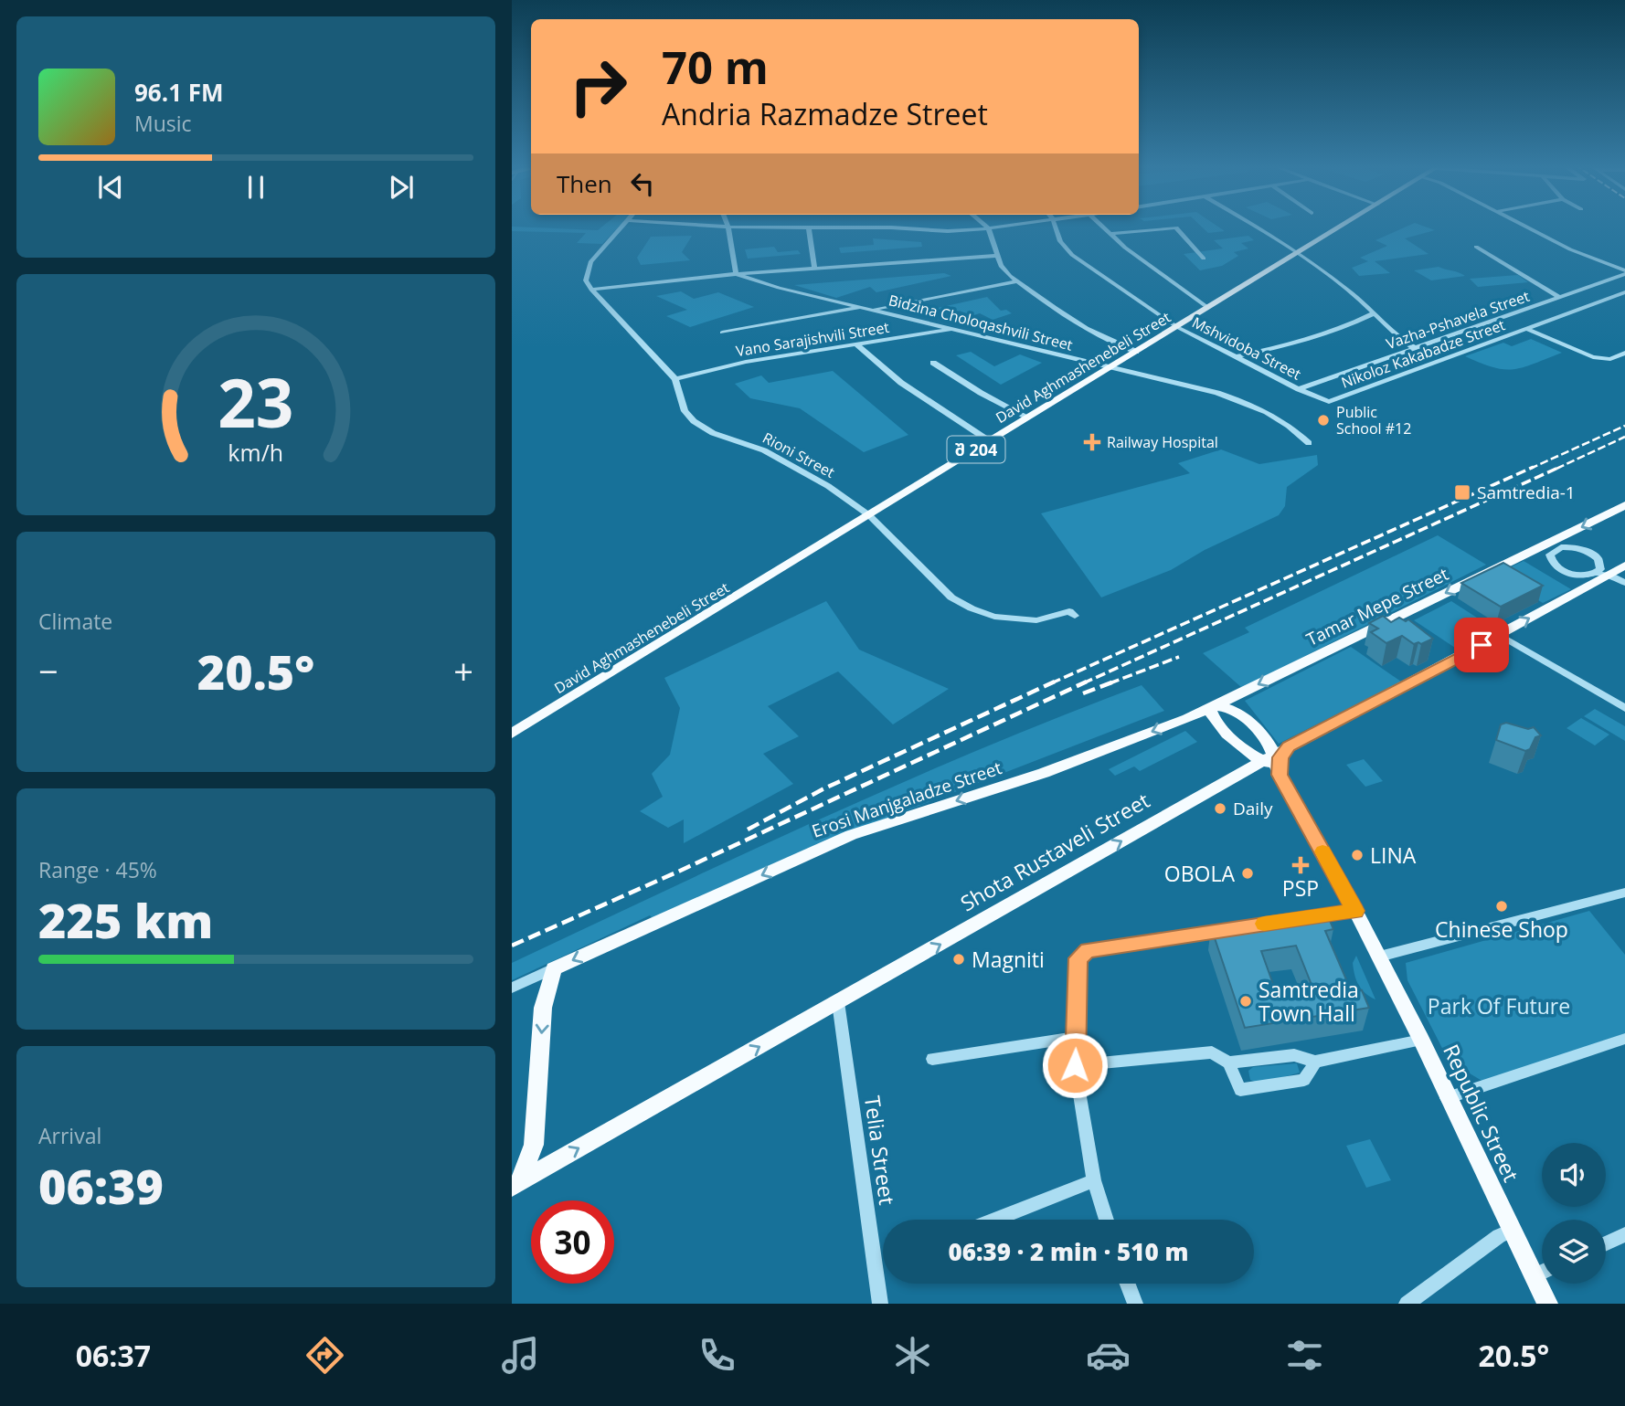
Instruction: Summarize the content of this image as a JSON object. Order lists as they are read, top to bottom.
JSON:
{
  "streets": {
    "main road": [
      "David Aghmashenebeli Street",
      "შ 204",
      "Tamar Mepe Street",
      "Erosi Manjgaladze Street",
      "Shota Rustaveli Street",
      "Republic Street"
    ],
    "street": [
      "Vazha-Pshavela Street",
      "Bidzina Choloqashvili Street",
      "Vano Sarajishvili Street",
      "Mshvidoba Street",
      "Nikoloz Kakabadze Street",
      "Rioni Street",
      "Telia Street"
    ]
  },
  "crossings": [
    ["Vazha-Pshavela Street", "Mshvidoba Street"],
    ["Bidzina Choloqashvili Street", "Vano Sarajishvili Street"],
    ["Bidzina Choloqashvili Street", "David Aghmashenebeli Street"],
    ["Vano Sarajishvili Street", "Rioni Street"],
    ["Mshvidoba Street", "Nikoloz Kakabadze Street"],
    ["Mshvidoba Street", "David Aghmashenebeli Street"],
    ["David Aghmashenebeli Street", "Rioni Street"],
    ["Tamar Mepe Street", "Erosi Manjgaladze Street"],
    ["Tamar Mepe Street", "Republic Street"],
    ["Erosi Manjgaladze Street", "Republic Street"],
    ["Shota Rustaveli Street", "Republic Street"],
    ["Shota Rustaveli Street", "Telia Street"]
  ],
  "one_way": ["Tamar Mepe Street", "Erosi Manjgaladze Street", "Shota Rustaveli Street"],
  "parks": ["Park Of Future"],
  "places": {
    "other": [
      "Public School #12",
      "Daily",
      "LINA",
      "OBOLA",
      "Chinese Shop",
      "Magniti",
      "Samtredia Town Hall"
    ],
    "health": ["Railway Hospital", "PSP"],
    "transit": ["Samtredia-1"]
  },
  "page": {
    "turn": ["70 m", "Andria Razmadze Street"],
    "song": ["96.1 FM", "Music"],
    "then": "Then",
    "tile": [
      "Climate",
      ["Range · 45%", "225 km"],
      ["Arrival", "06:39"]
    ],
    "heat": ["−", "20.5°", "+"],
    "limit": "30",
    "trip": "06:39 · 2 min · 510 m",
    "tabs": ["06:37", "20.5°"],
    "gauge": ["23", "km/h"]
  }
}
